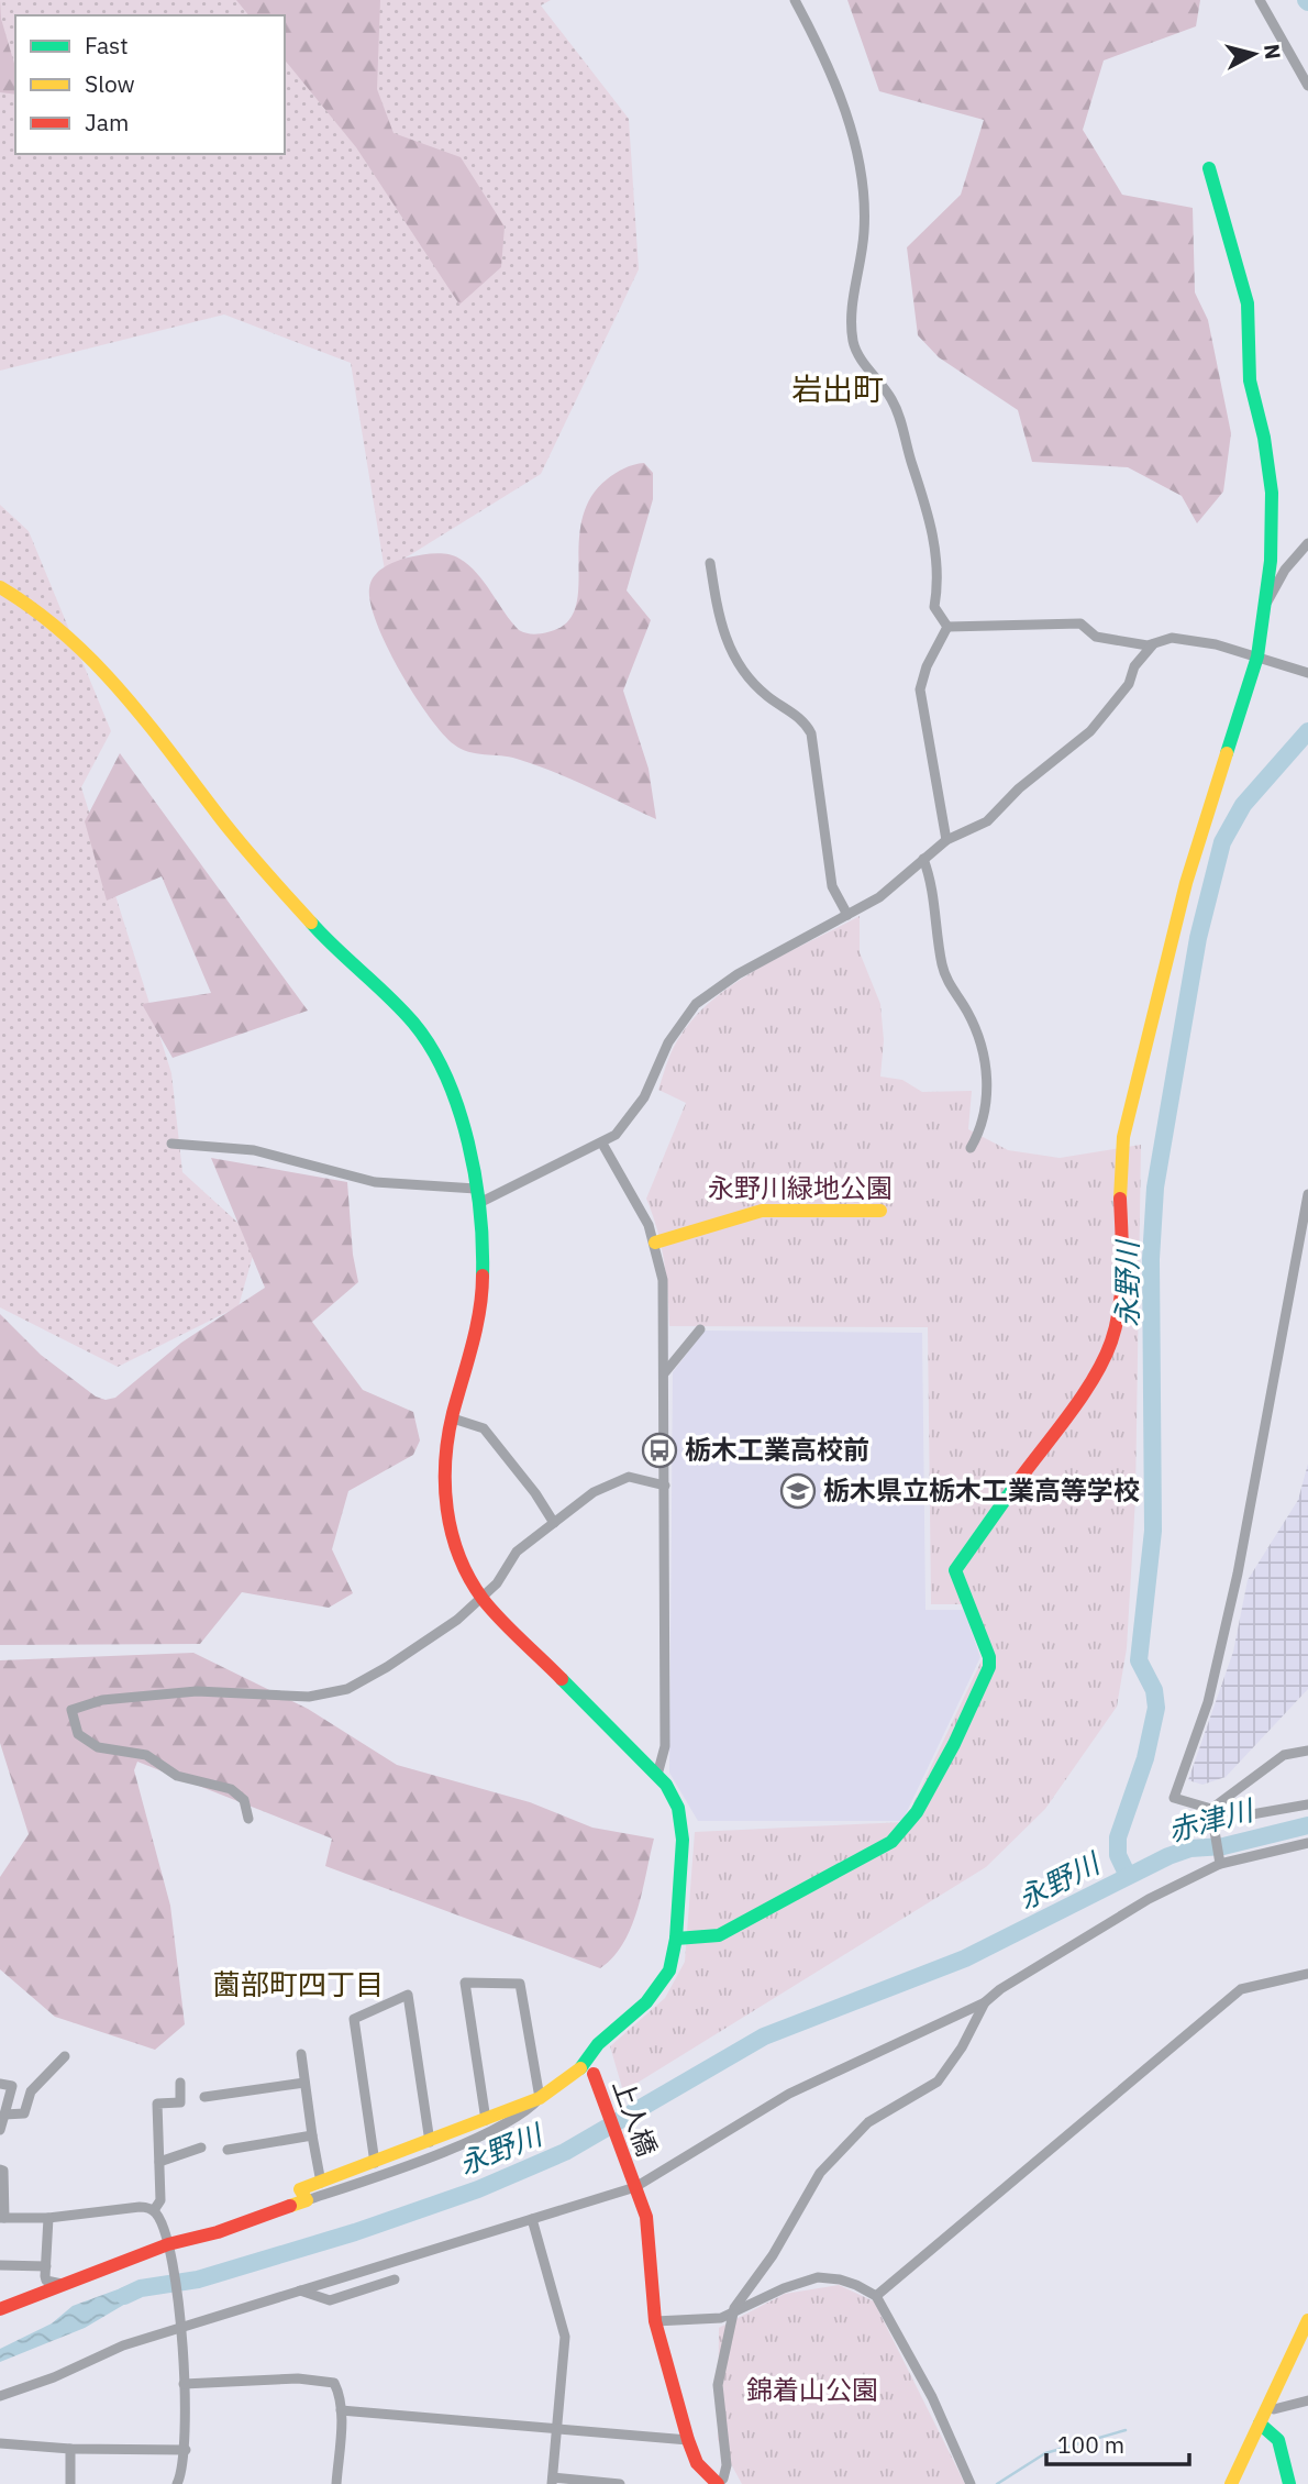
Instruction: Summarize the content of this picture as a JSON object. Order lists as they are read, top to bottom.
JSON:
{
  "streets": {
    "street": ["上人橋"]
  },
  "districts": ["岩出町", "薗部町四丁目"],
  "water": ["永野川", "赤津川"],
  "parks": ["永野川緑地公園", "錦着山公園"],
  "places": {
    "bus stop": ["栃木工業高校前"],
    "school or university": ["栃木県立栃木工業高等学校"]
  },
  "legend": ["Fast", "Slow", "Jam"],
  "scale_bar": "100 m",
  "north": "right"
}
